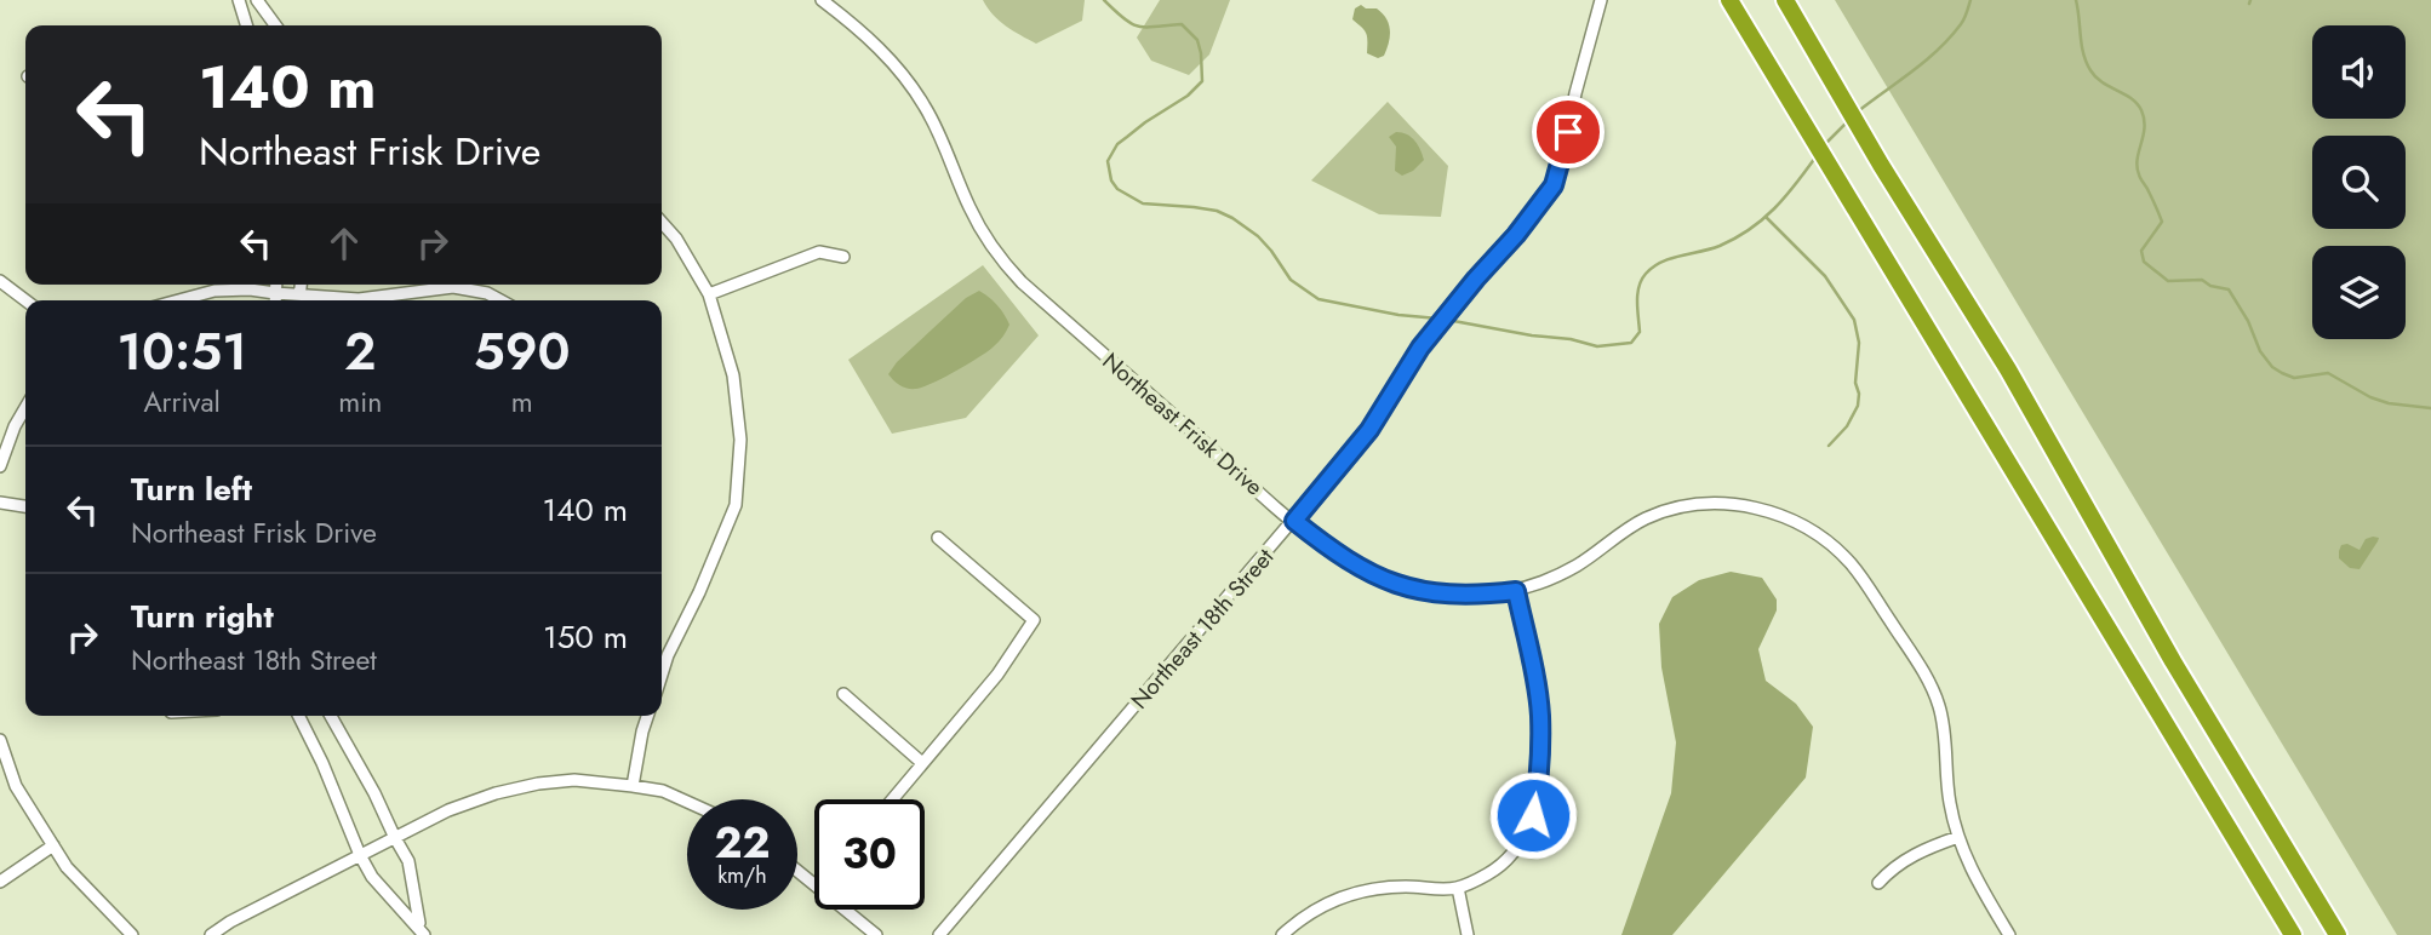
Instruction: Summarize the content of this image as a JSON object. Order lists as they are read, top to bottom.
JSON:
{
  "streets": {
    "street": ["Northeast Frisk Drive", "Northeast 18th Street"]
  },
  "crossings": [
    ["Northeast Frisk Drive", "Northeast 18th Street"]
  ],
  "page": {
    "turn": ["140 m", "Northeast Frisk Drive"],
    "eta": [
      "10:51",
      "Arrival",
      "2",
      "min",
      "590",
      "m"
    ],
    "list": [
      {
        "name": "Turn left",
        "note": "Northeast Frisk Drive",
        "value": "140 m"
      },
      {
        "name": "Turn right",
        "note": "Northeast 18th Street",
        "value": "150 m"
      }
    ],
    "speed": "22 km/h",
    "limit": "30"
  }
}
